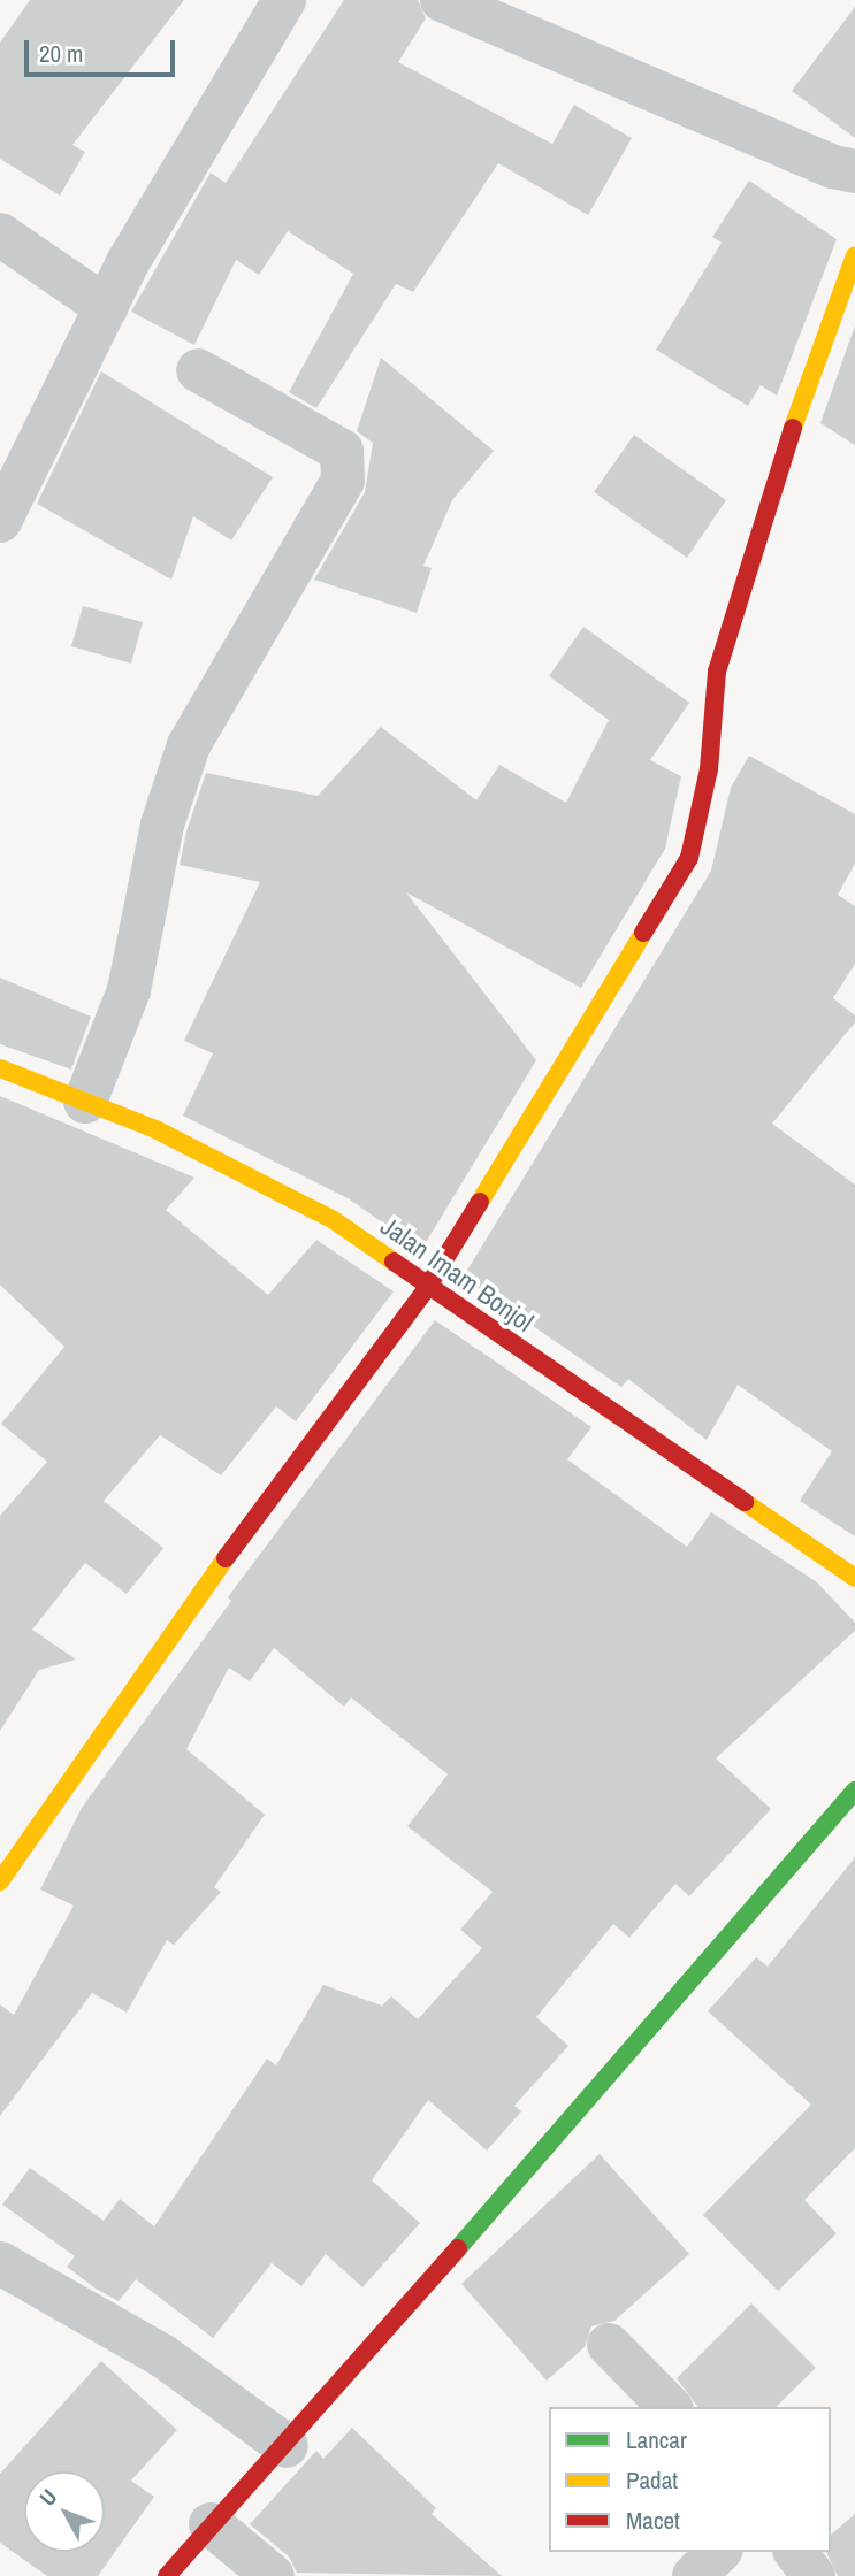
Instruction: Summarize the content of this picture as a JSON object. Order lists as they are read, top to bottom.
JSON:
{
  "streets": {
    "street": ["Jalan Imam Bonjol"]
  },
  "legend": ["Lancar", "Padat", "Macet"],
  "scale_bar": "20 m",
  "north": "top left"
}
